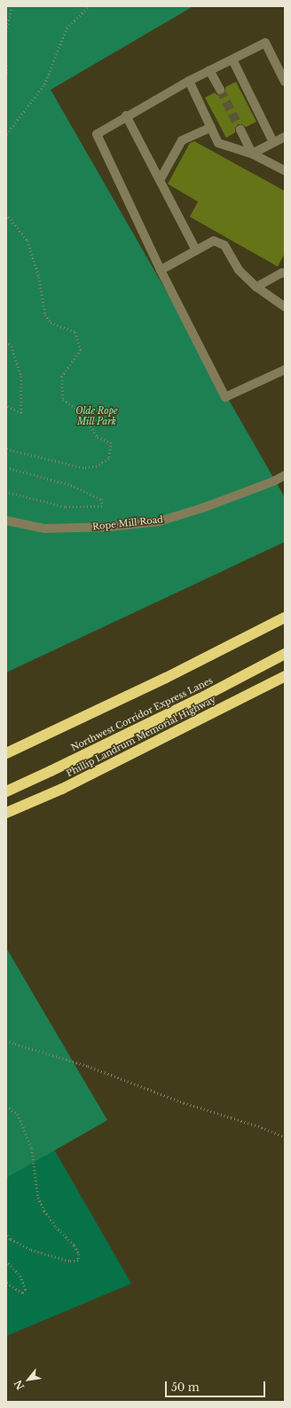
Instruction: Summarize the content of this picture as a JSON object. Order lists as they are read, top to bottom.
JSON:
{
  "streets": {
    "highway": ["Northwest Corridor Express Lanes", "Phillip Landrum Memorial Highway"],
    "street": ["Rope Mill Road"]
  },
  "parks": ["Olde Rope Mill Park"],
  "scale_bar": "50 m",
  "north": "bottom left"
}
